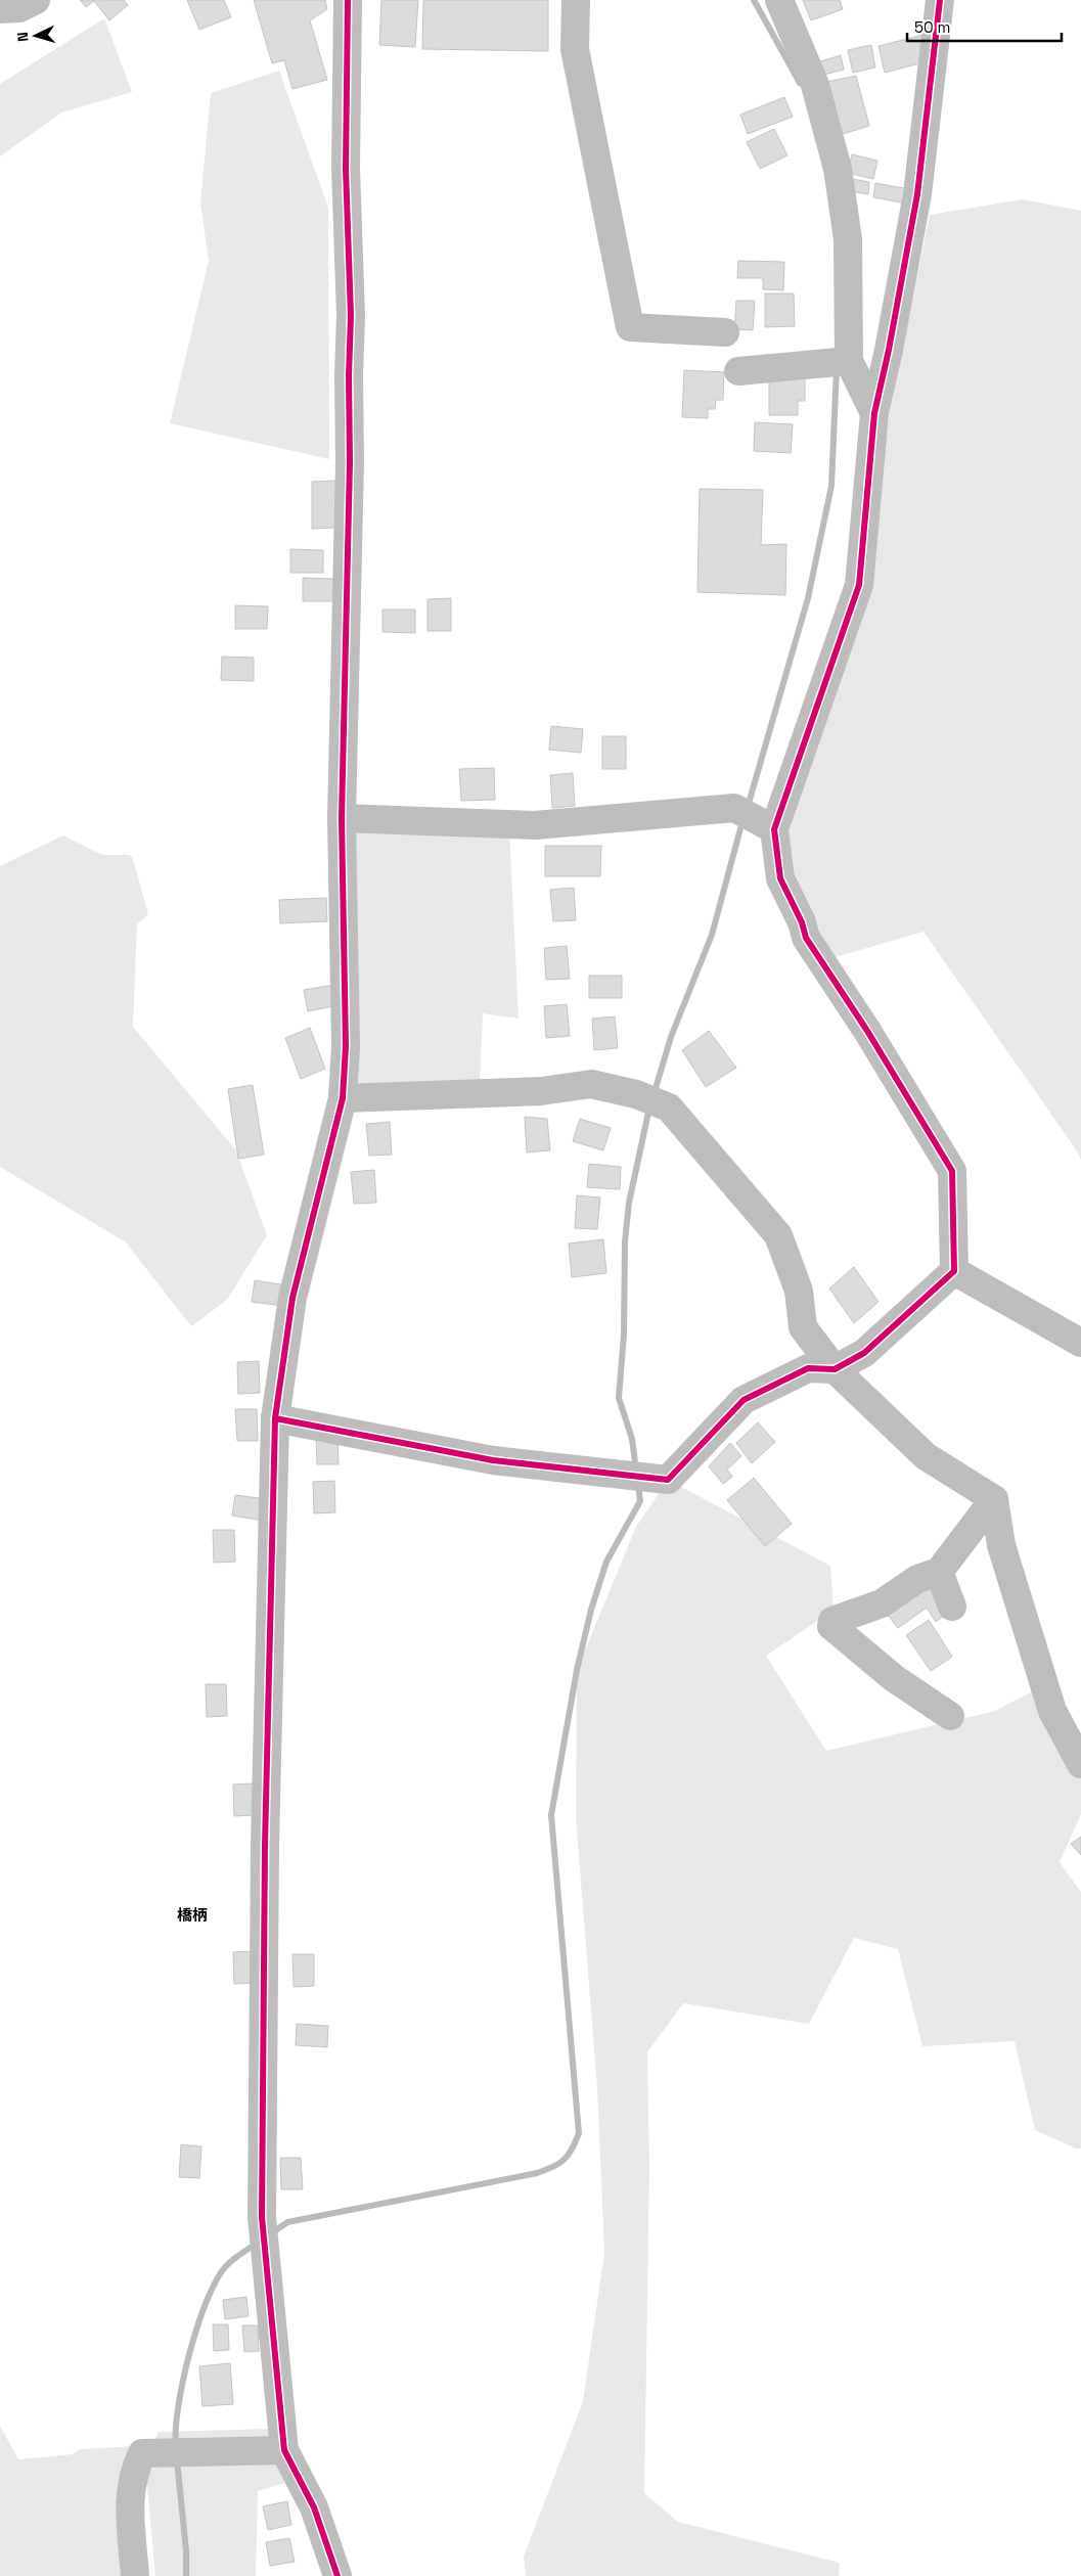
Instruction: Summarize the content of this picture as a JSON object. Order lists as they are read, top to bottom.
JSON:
{
  "districts": ["橋柄"],
  "scale_bar": "50 m",
  "north": "left"
}
